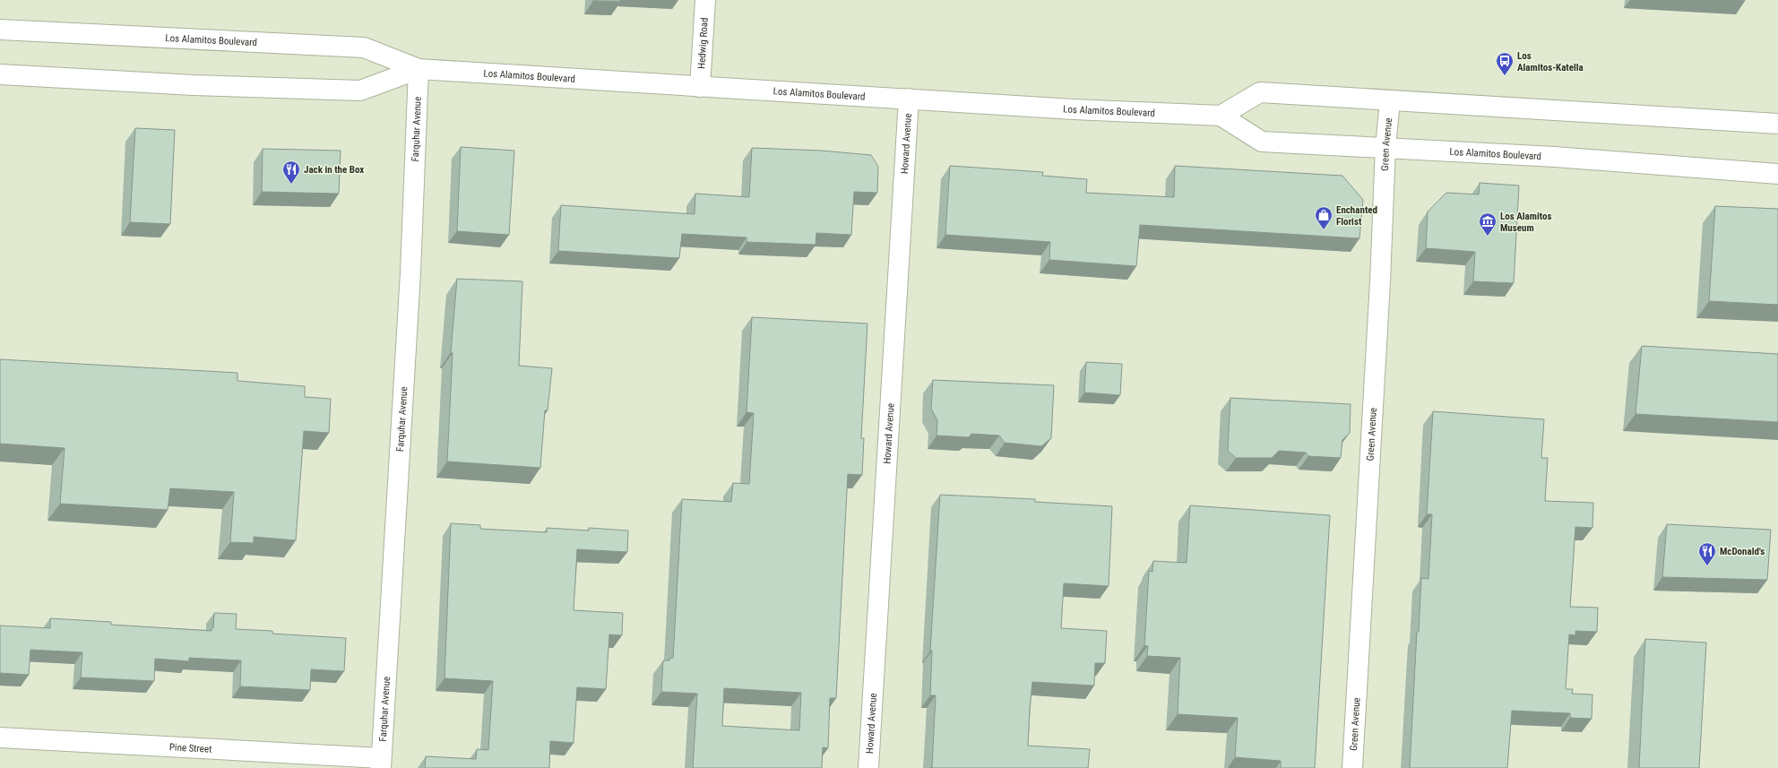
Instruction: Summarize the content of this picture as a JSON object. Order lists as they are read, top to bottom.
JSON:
{
  "streets": {
    "main road": [
      "Los Alamitos Boulevard",
      "Hedwig Road",
      "Farquhar Avenue",
      "Howard Avenue",
      "Green Avenue",
      "Pine Street"
    ]
  },
  "crossings": [
    ["Los Alamitos Boulevard", "Hedwig Road"],
    ["Los Alamitos Boulevard", "Farquhar Avenue"],
    ["Los Alamitos Boulevard", "Howard Avenue"],
    ["Los Alamitos Boulevard", "Green Avenue"],
    ["Farquhar Avenue", "Pine Street"]
  ],
  "places": {
    "bus stop": ["Los Alamitos-Katella"],
    "restaurant": ["Jack in the Box", "McDonald's"],
    "shop": ["Enchanted Florist"],
    "museum": ["Los Alamitos Museum"]
  }
}
